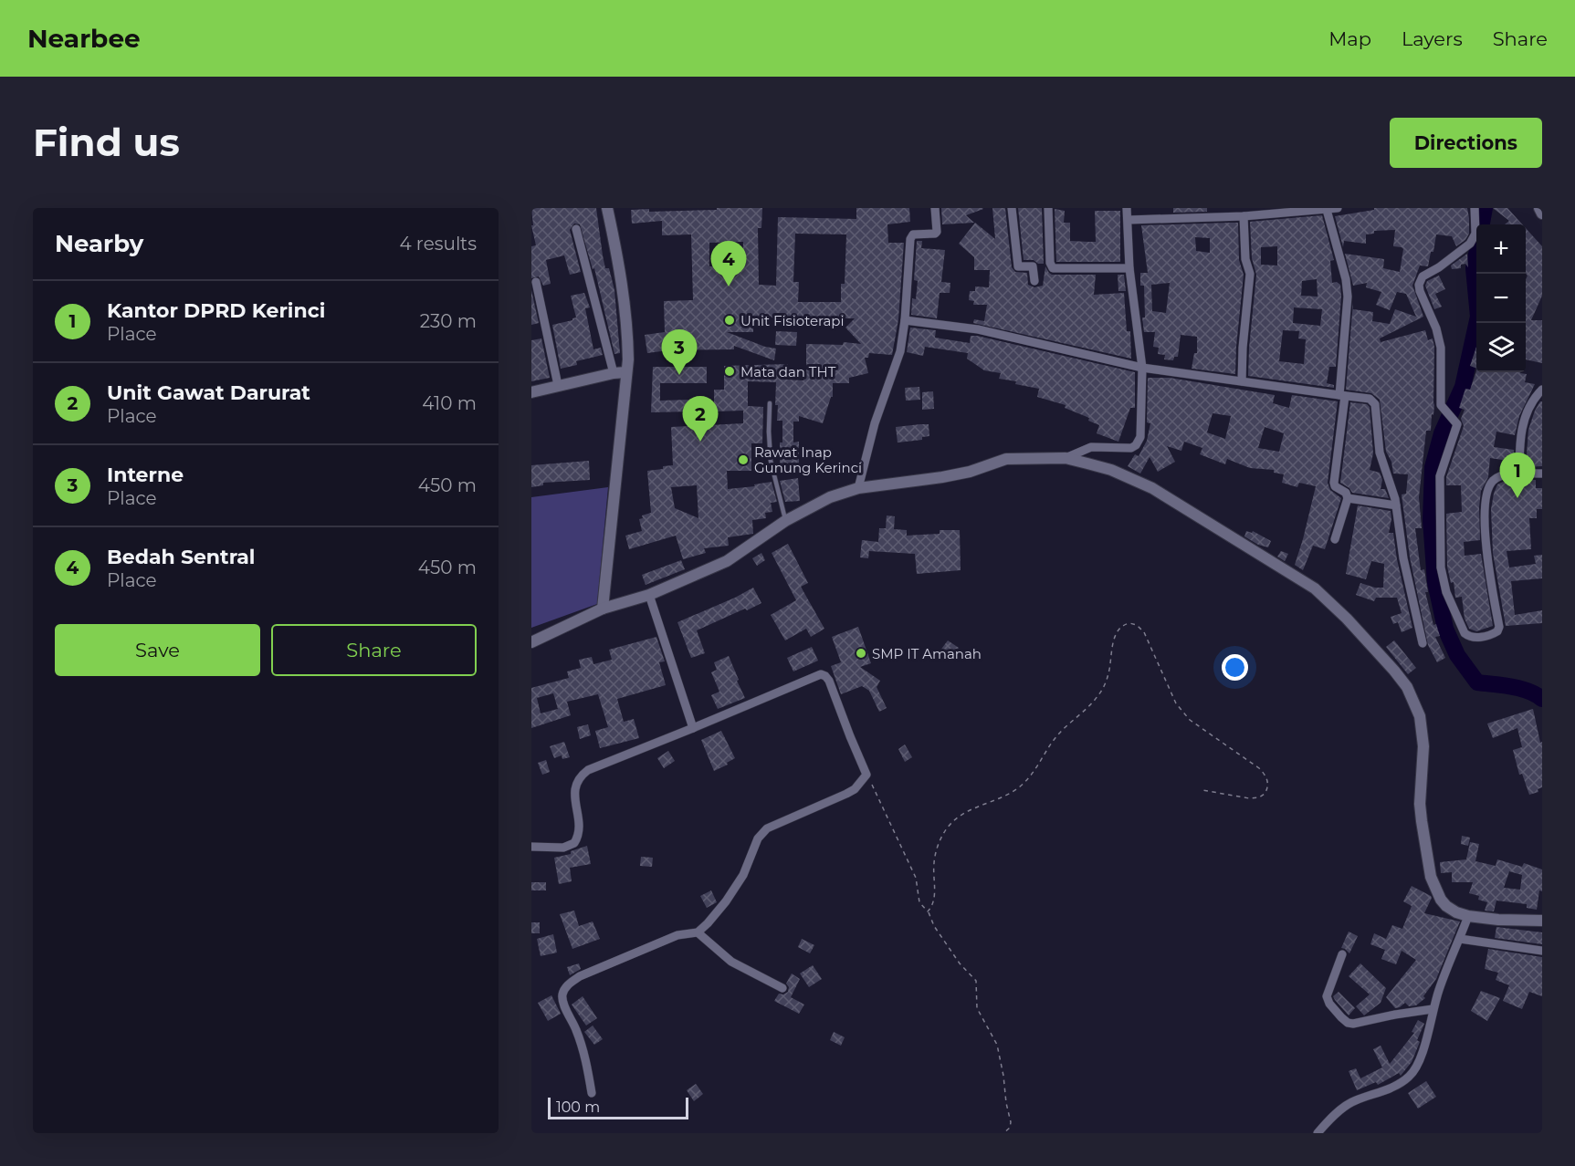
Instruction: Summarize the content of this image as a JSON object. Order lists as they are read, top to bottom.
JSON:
{
  "places": [
    "Unit Fisioterapi",
    "Mata dan THT",
    "Rawat Inap Gunung Kerinci",
    "SMP IT Amanah"
  ],
  "scale_bar": "100 m",
  "page": {
    "header": "Nearbee",
    "nav": ["Map", "Layers", "Share"],
    "buttons": [
      "Directions",
      ["Save", "Share"]
    ],
    "title": "Find us",
    "heading": ["Nearby", "4 results"],
    "map_buttons": ["+", "−"],
    "pins": [
      "4",
      "3",
      "2",
      "1"
    ],
    "list": [
      {
        "mark": "1",
        "name": "Kantor DPRD Kerinci",
        "note": "Place",
        "value": "230 m"
      },
      {
        "mark": "2",
        "name": "Unit Gawat Darurat",
        "note": "Place",
        "value": "410 m"
      },
      {
        "mark": "3",
        "name": "Interne",
        "note": "Place",
        "value": "450 m"
      },
      {
        "mark": "4",
        "name": "Bedah Sentral",
        "note": "Place",
        "value": "450 m"
      }
    ],
    "scale": "100 m"
  }
}
